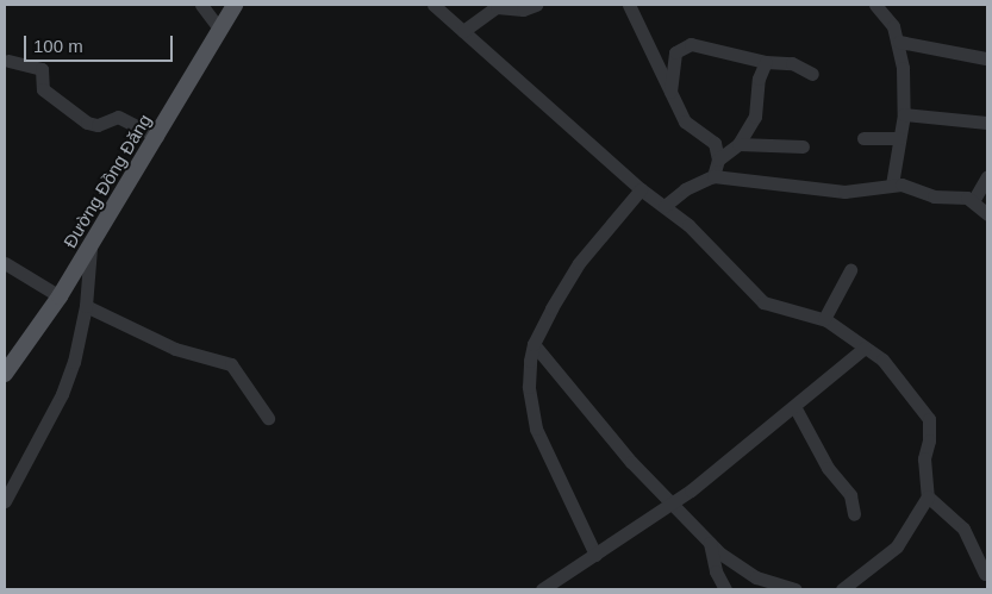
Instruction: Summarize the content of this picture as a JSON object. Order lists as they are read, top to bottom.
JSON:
{
  "streets": {
    "main road": ["Đường Đồng Đăng"]
  },
  "scale_bar": "100 m"
}
